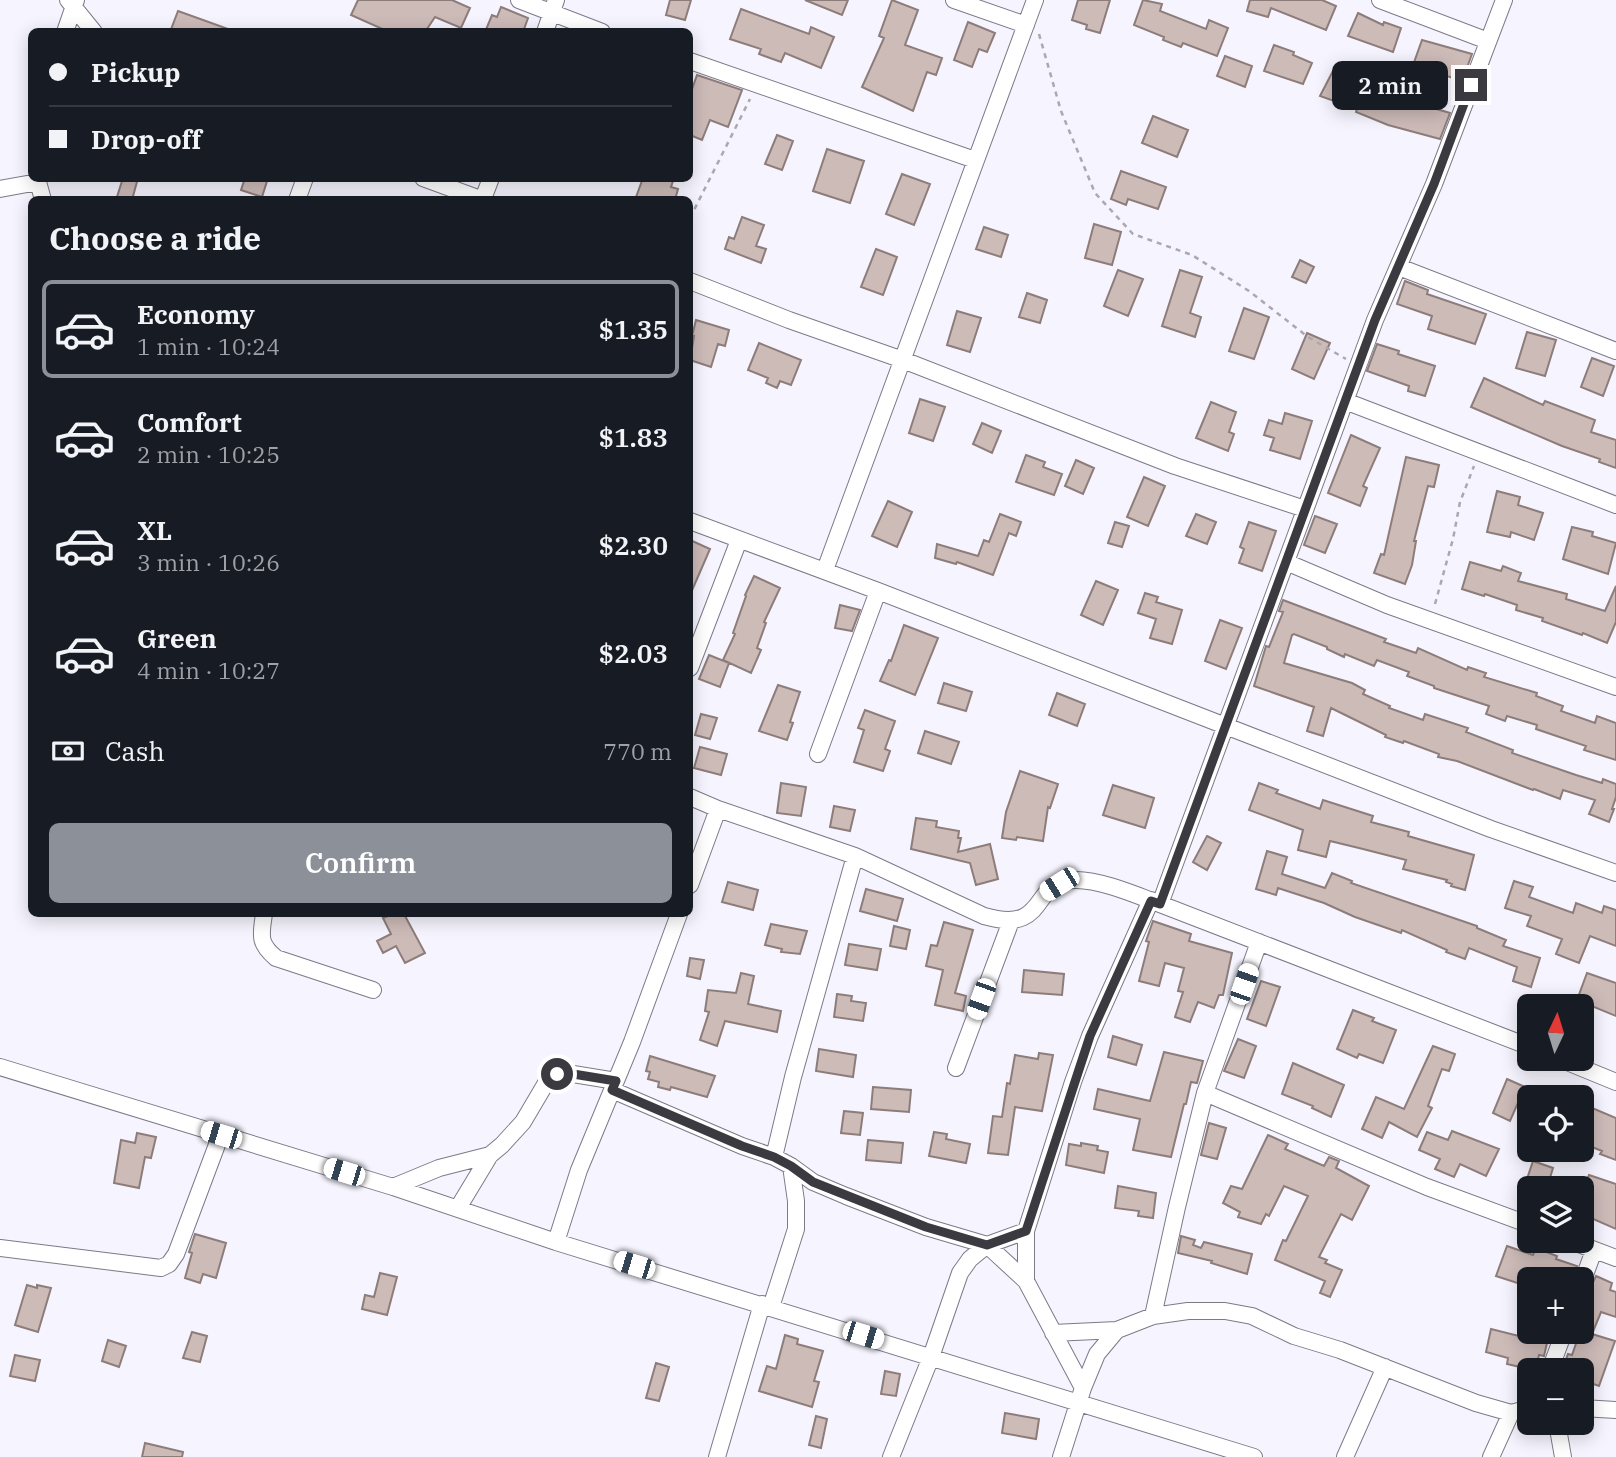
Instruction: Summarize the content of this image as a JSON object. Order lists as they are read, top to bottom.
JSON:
{
  "north": "top",
  "page": {
    "banner": ["Pickup", "Drop-off"],
    "bubble": "2 min",
    "heading": "Choose a ride",
    "list": [
      {
        "name": "Economy",
        "note": "1 min · 10:24",
        "value": "$1.35"
      },
      {
        "name": "Comfort",
        "note": "2 min · 10:25",
        "value": "$1.83"
      },
      {
        "name": "XL",
        "note": "3 min · 10:26",
        "value": "$2.30"
      },
      {
        "name": "Green",
        "note": "4 min · 10:27",
        "value": "$2.03"
      }
    ],
    "pay": ["Cash", "770 m"],
    "buttons": "Confirm",
    "map_buttons": ["+", "−"]
  }
}
